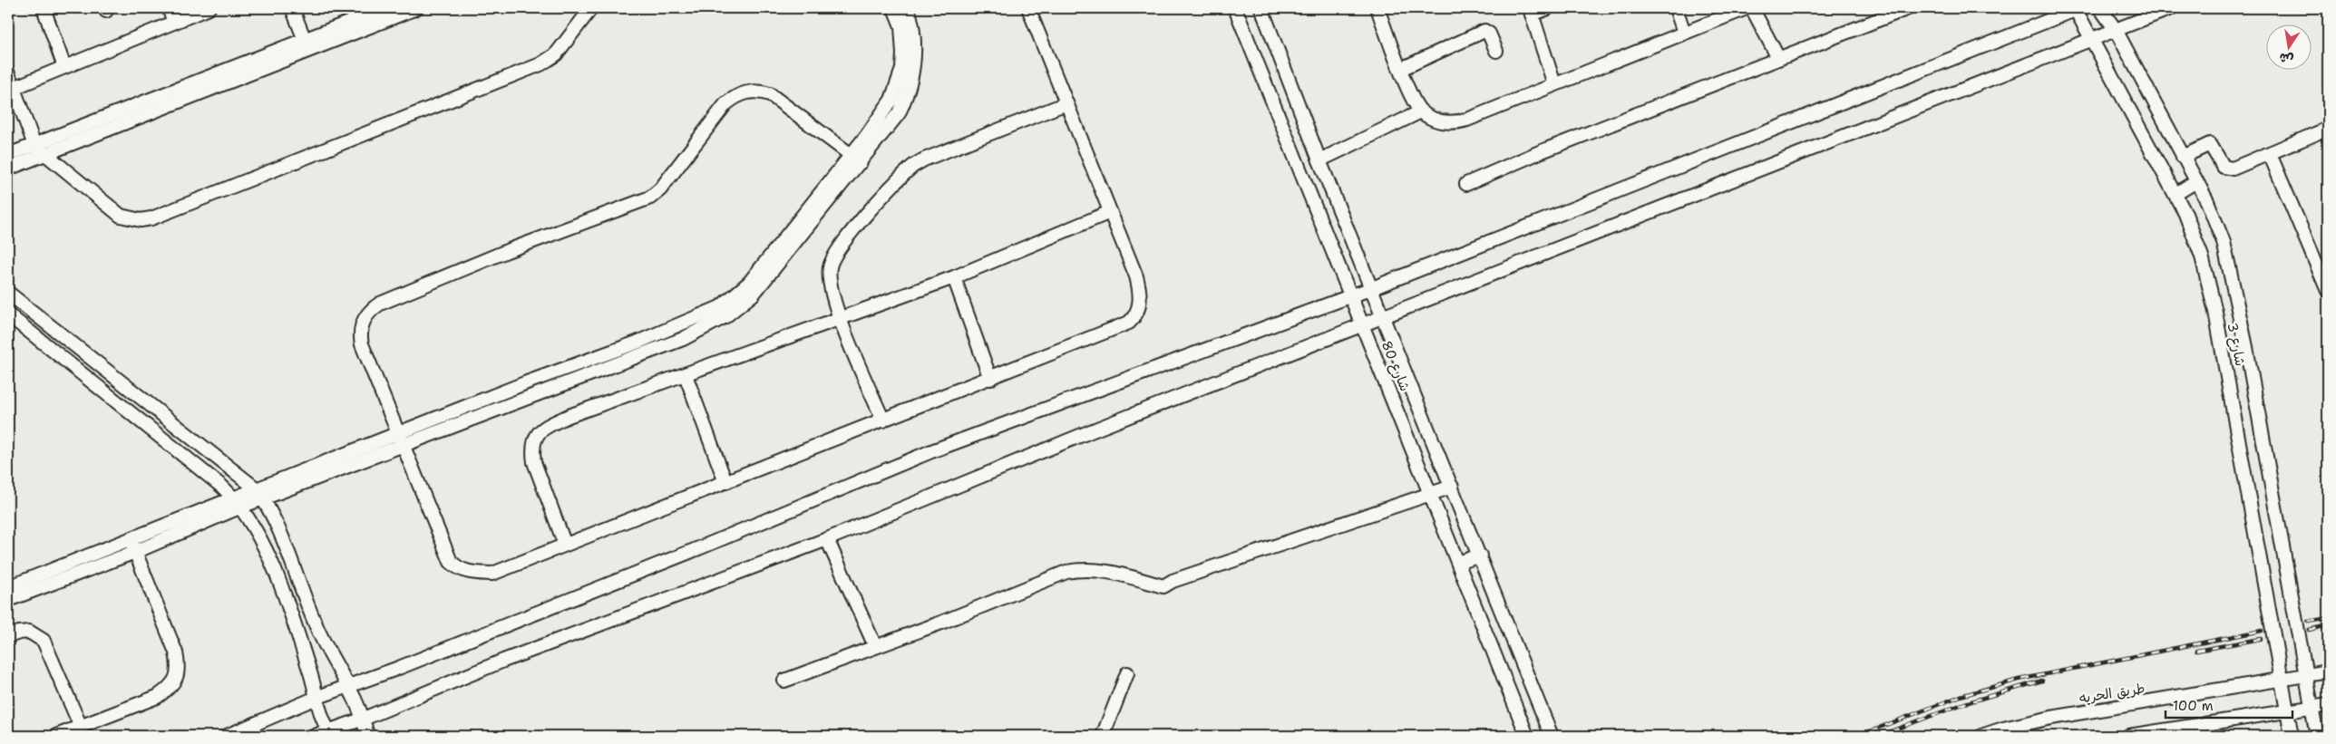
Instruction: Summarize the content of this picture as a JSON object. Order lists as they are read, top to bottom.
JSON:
{
  "streets": {
    "street": ["شارع 3", "شارع 80", "طريق الحريه"]
  },
  "crossings": [
    ["شارع 3", "طريق الحريه"]
  ],
  "scale_bar": "100 m",
  "north": "bottom"
}
